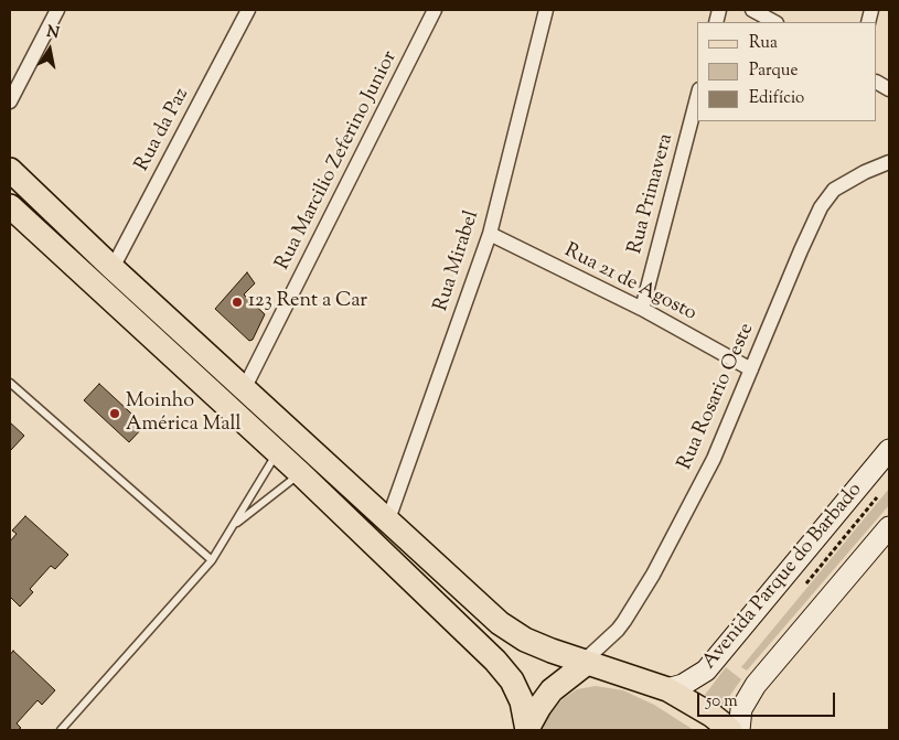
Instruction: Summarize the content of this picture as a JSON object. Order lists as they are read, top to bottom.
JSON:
{
  "streets": {
    "main road": ["Avenida Parque do Barbado"],
    "street": [
      "Rua da Paz",
      "Rua Marcilio Zeferino Junior",
      "Rua Primavera",
      "Rua Mirabel",
      "Rua 21 de Agosto",
      "Rua Rosario Oeste"
    ]
  },
  "crossings": [
    ["Rua Primavera", "Rua 21 de Agosto"],
    ["Rua Mirabel", "Rua 21 de Agosto"],
    ["Rua 21 de Agosto", "Rua Rosario Oeste"]
  ],
  "places": ["123 Rent a Car", "Moinho América Mall"],
  "legend": ["Rua", "Parque", "Edifício"],
  "scale_bar": "50 m",
  "north": "top"
}
